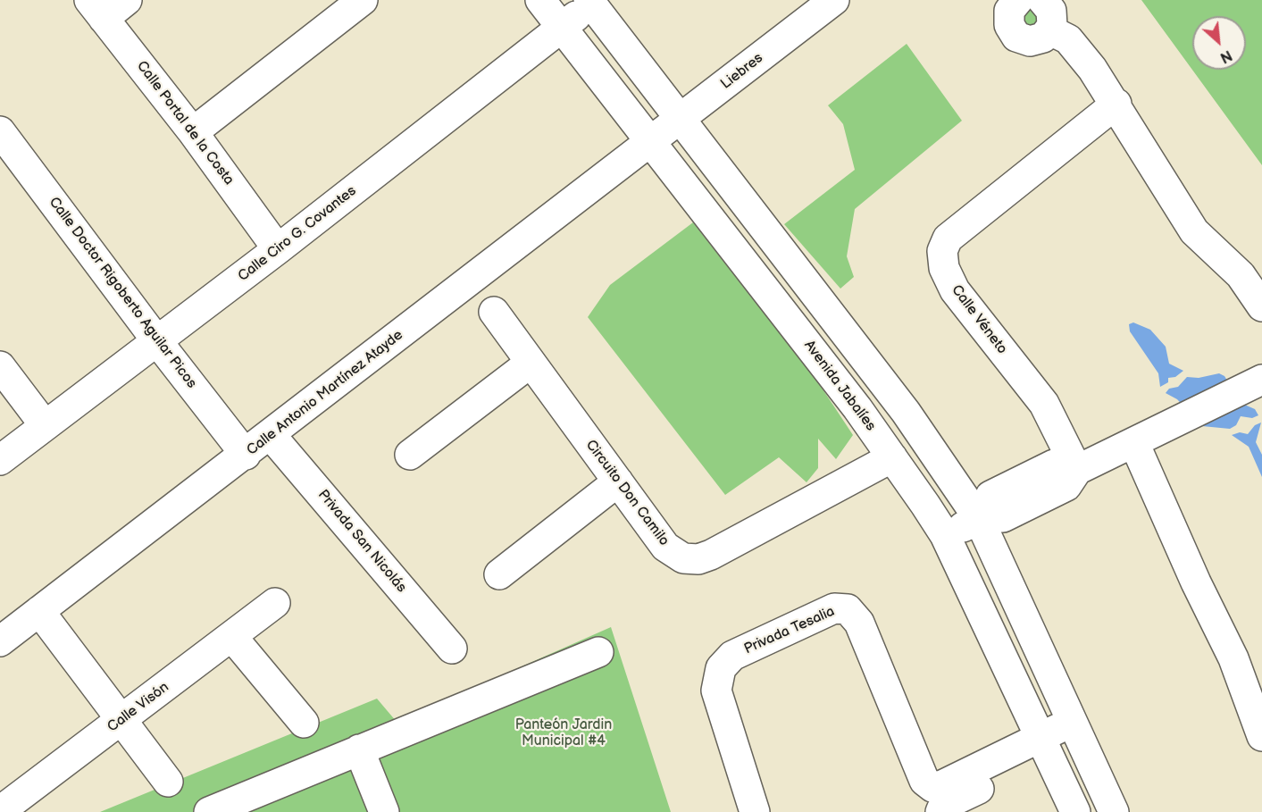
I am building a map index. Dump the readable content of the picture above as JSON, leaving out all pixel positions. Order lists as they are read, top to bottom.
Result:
{
  "streets": {
    "street": [
      "Liebres",
      "Calle Portal de la Costa",
      "Calle Ciro G. Covantes",
      "Calle Doctor Rigoberto Aguilar Picos",
      "Calle Véneto",
      "Avenida Jabalíes",
      "Calle Antonio Martínez Atayde",
      "Circuito Don Camilo",
      "Privada San Nicolás",
      "Privada Tesalia",
      "Calle Visón"
    ]
  },
  "crossings": [
    ["Liebres", "Avenida Jabalíes"],
    ["Liebres", "Calle Antonio Martínez Atayde"],
    ["Calle Portal de la Costa", "Calle Ciro G. Covantes"],
    ["Calle Ciro G. Covantes", "Calle Doctor Rigoberto Aguilar Picos"],
    ["Calle Ciro G. Covantes", "Avenida Jabalíes"],
    ["Calle Doctor Rigoberto Aguilar Picos", "Calle Antonio Martínez Atayde"],
    ["Avenida Jabalíes", "Calle Antonio Martínez Atayde"],
    ["Avenida Jabalíes", "Circuito Don Camilo"],
    ["Calle Antonio Martínez Atayde", "Privada San Nicolás"]
  ],
  "parks": ["Panteón Jardin Municipal #4"],
  "north": "bottom right"
}
